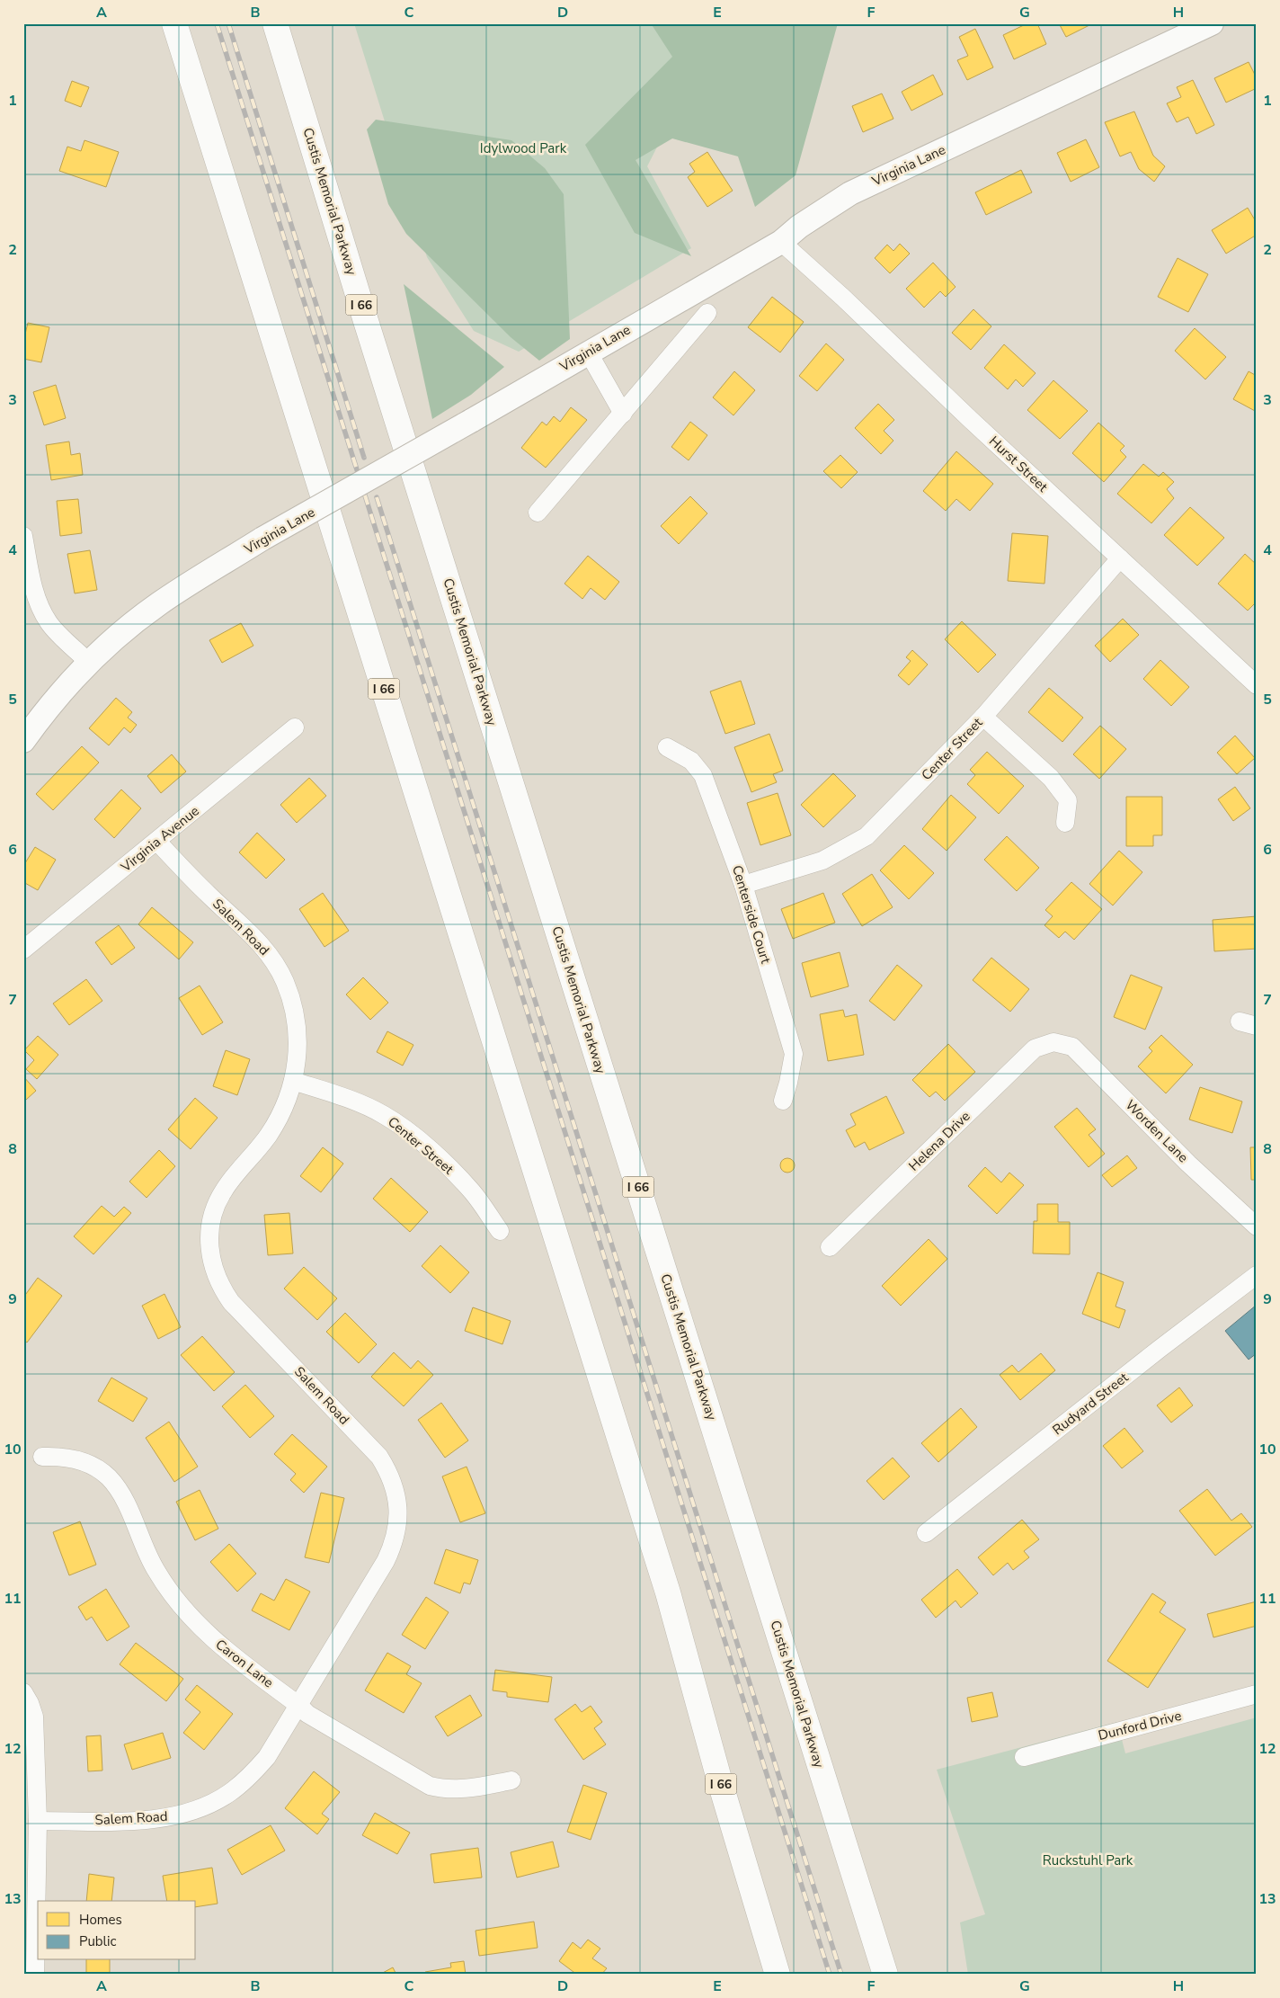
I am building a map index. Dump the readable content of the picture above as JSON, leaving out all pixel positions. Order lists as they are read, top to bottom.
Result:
{
  "streets": {
    "highway": ["Custis Memorial Parkway", "I 66"],
    "street": [
      "Virginia Lane",
      "Hurst Street",
      "Center Street",
      "Virginia Avenue",
      "Centerside Court",
      "Salem Road",
      "Worden Lane",
      "Helena Drive",
      "Rudyard Street",
      "Caron Lane",
      "Dunford Drive"
    ]
  },
  "crossings": [
    ["Virginia Lane", "Hurst Street"],
    ["Hurst Street", "Center Street"],
    ["Center Street", "Centerside Court"],
    ["Center Street", "Salem Road"],
    ["Virginia Avenue", "Salem Road"],
    ["Salem Road", "Caron Lane"],
    ["Worden Lane", "Helena Drive"]
  ],
  "parks": ["Idylwood Park", "Ruckstuhl Park"],
  "legend": ["Homes", "Public"],
  "grid": {
    "columns": [
      "A",
      "B",
      "C",
      "D",
      "E",
      "F",
      "G",
      "H"
    ],
    "rows": [
      "1",
      "2",
      "3",
      "4",
      "5",
      "6",
      "7",
      "8",
      "9",
      "10",
      "11",
      "12",
      "13"
    ]
  }
}
